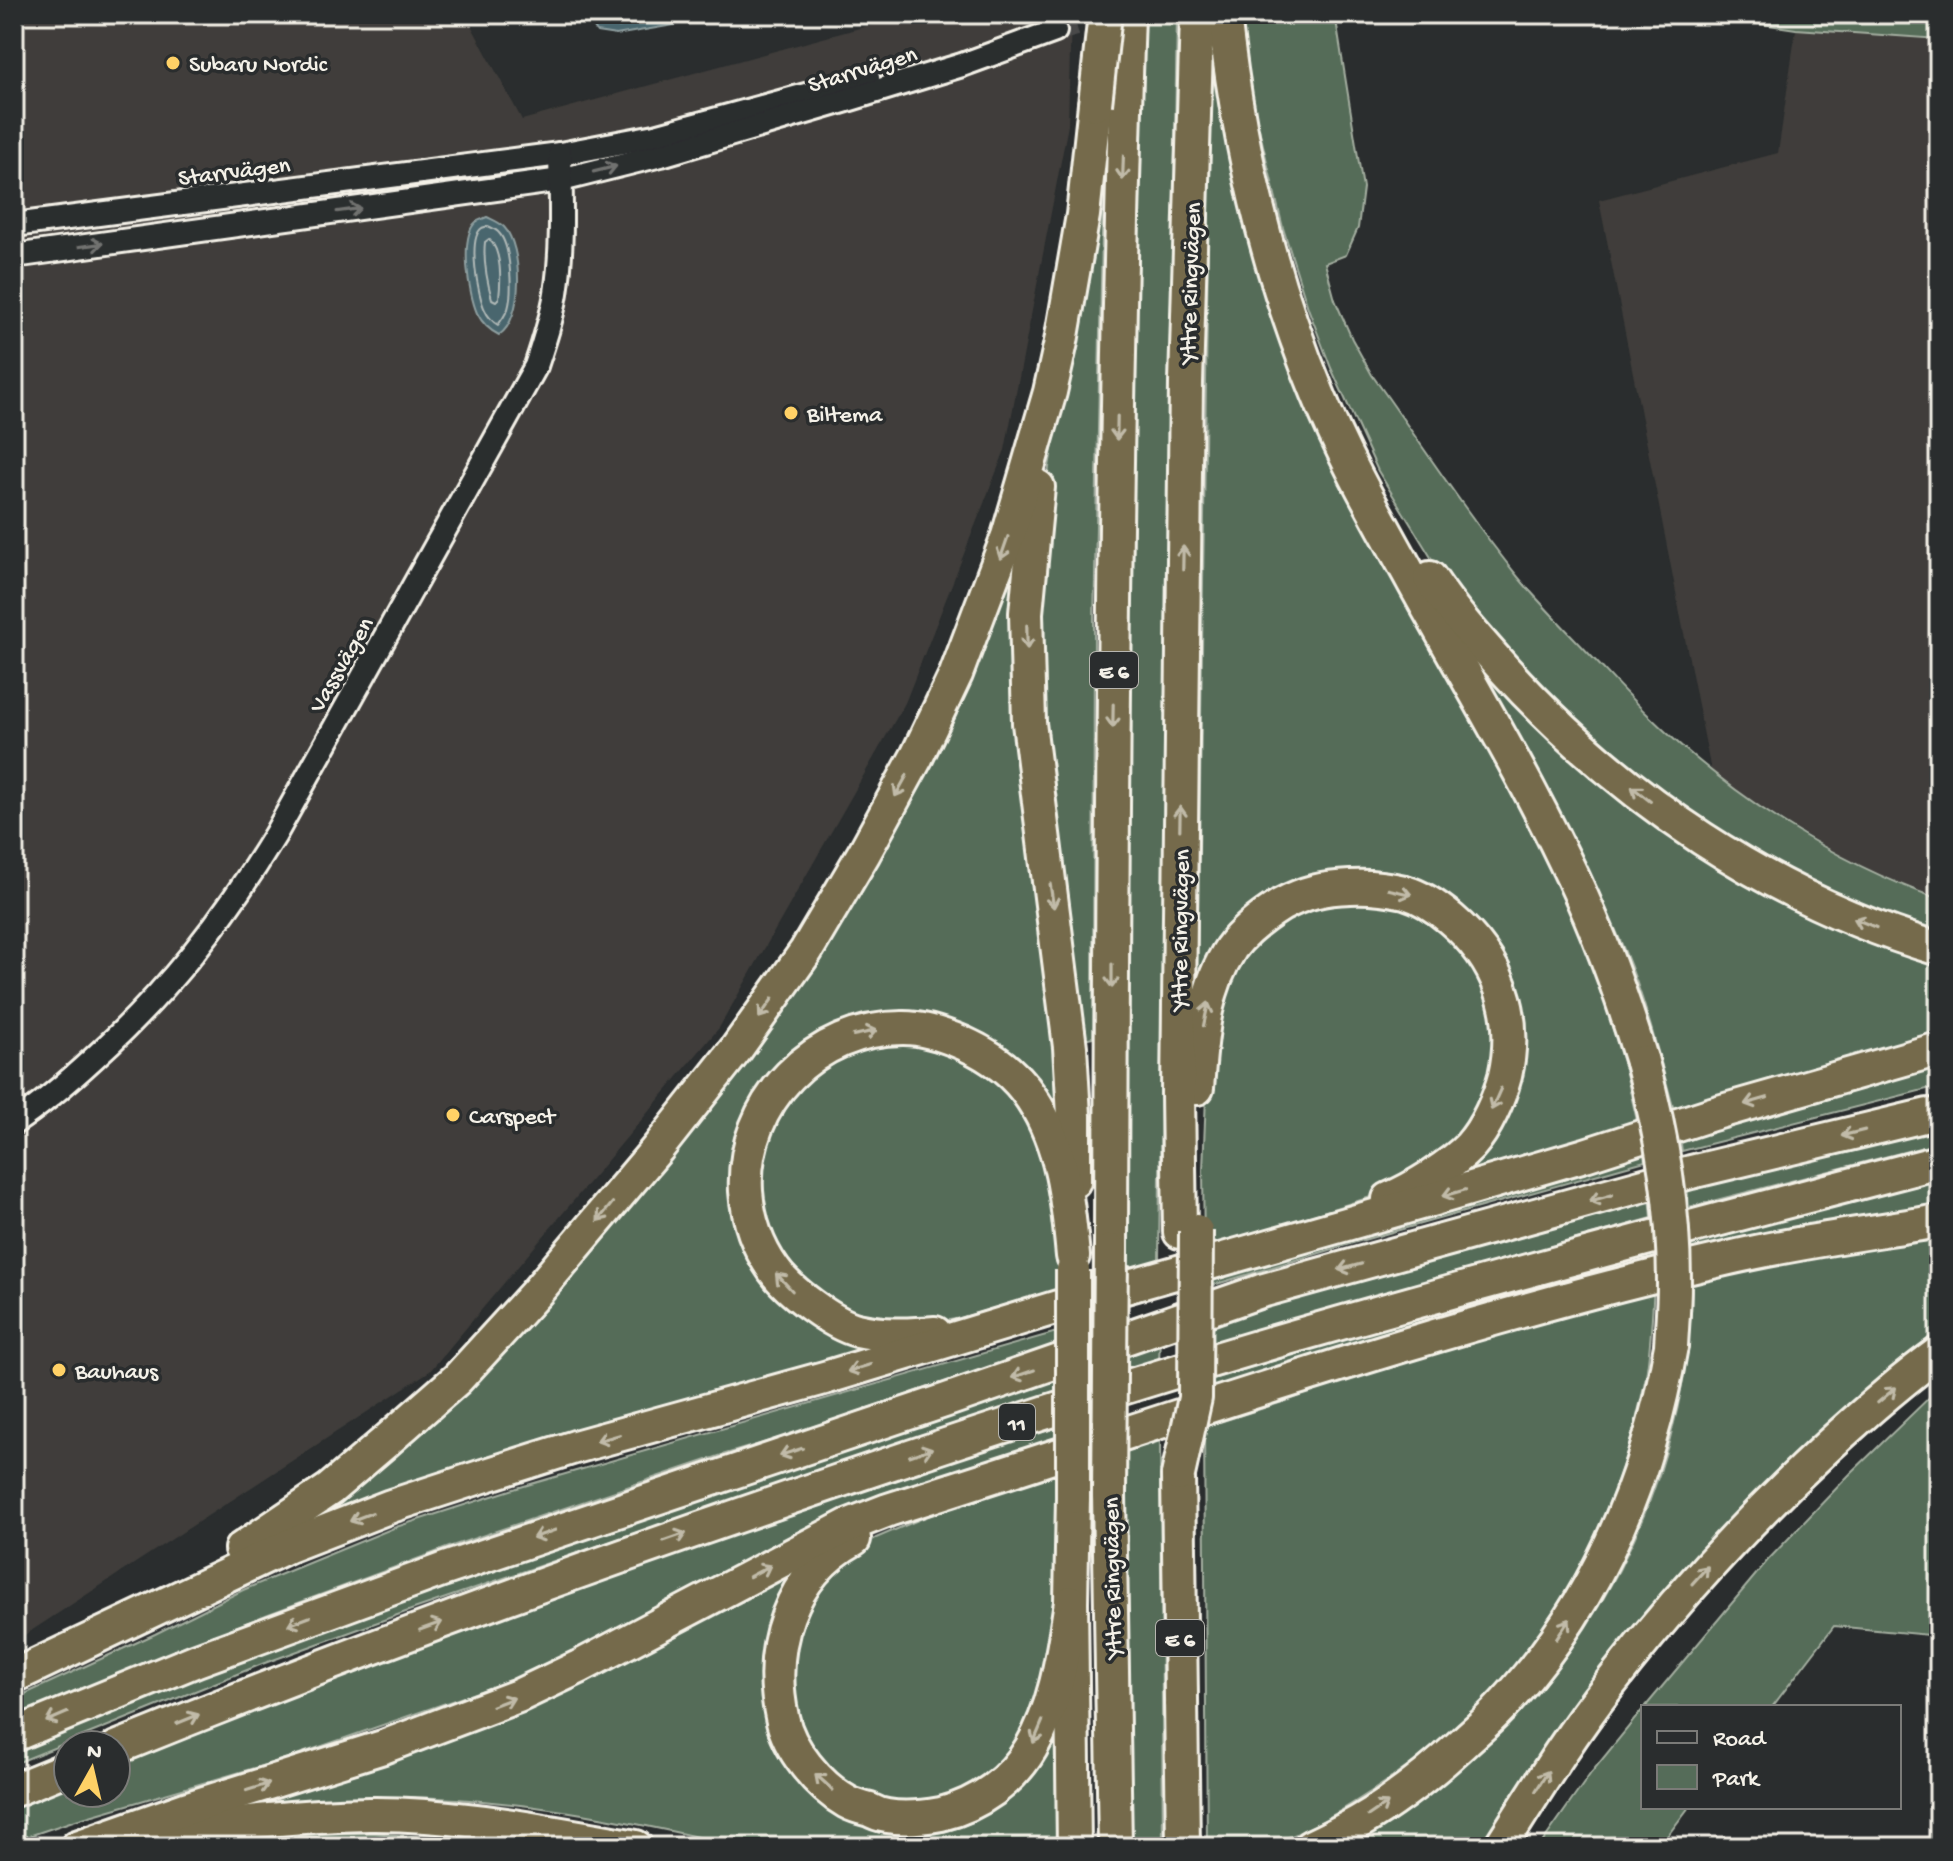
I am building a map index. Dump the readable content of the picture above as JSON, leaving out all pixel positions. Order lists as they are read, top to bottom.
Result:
{
  "streets": {
    "highway": ["Yttre Ringvägen", "E 6", "11"],
    "street": ["Starrvägen", "Vassvägen"]
  },
  "crossings": [
    ["Starrvägen", "Vassvägen"]
  ],
  "places": [
    "Subaru Nordic",
    "Biltema",
    "Carspect",
    "Bauhaus"
  ],
  "legend": ["Road", "Park"],
  "north": "top"
}
